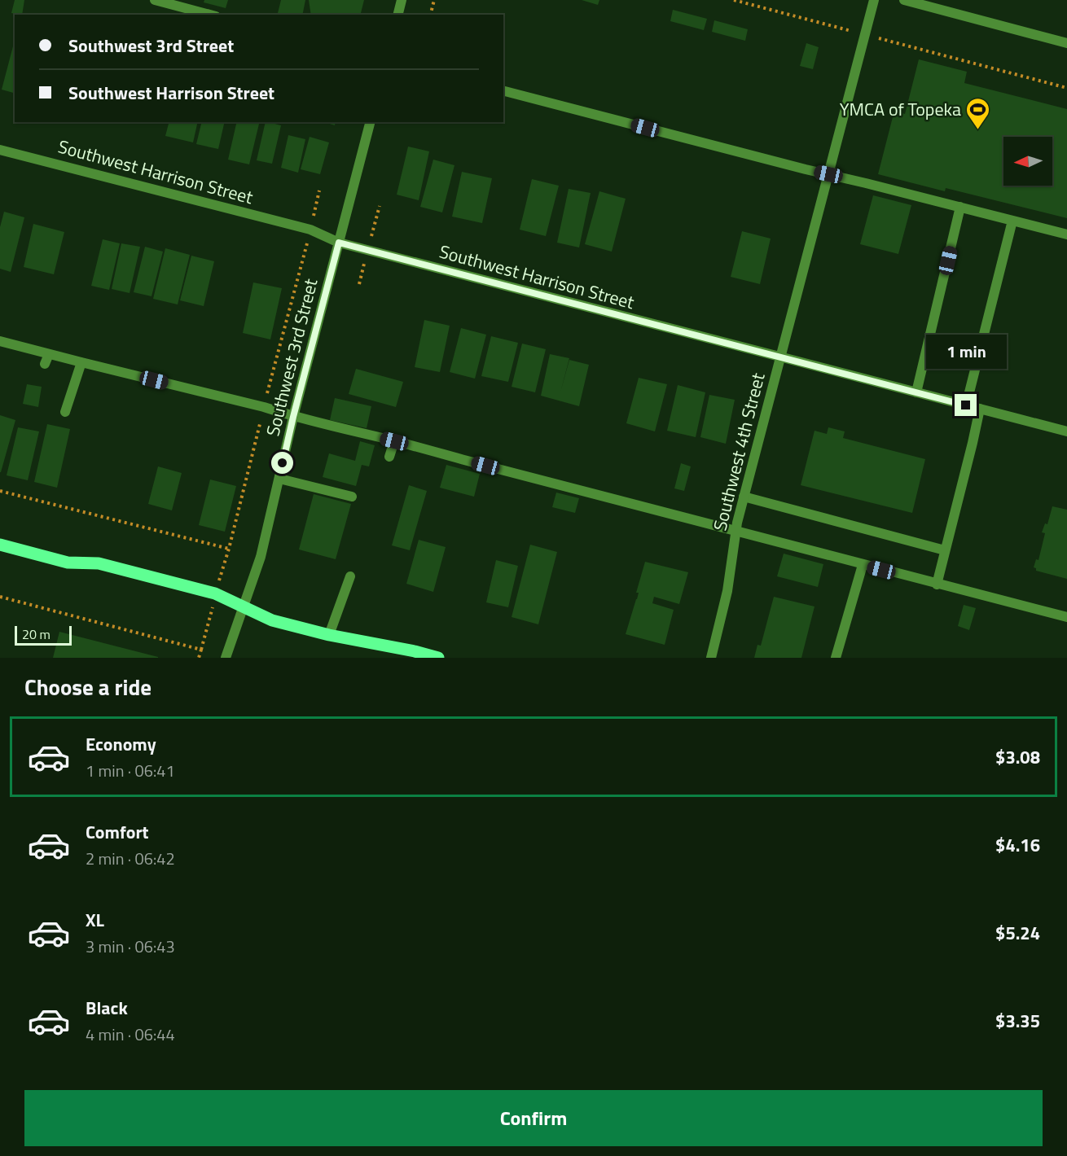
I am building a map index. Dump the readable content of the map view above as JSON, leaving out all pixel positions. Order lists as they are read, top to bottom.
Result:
{
  "streets": {
    "street": ["Southwest Harrison Street", "Southwest 3rd Street", "Southwest 4th Street"]
  },
  "crossings": [
    ["Southwest Harrison Street", "Southwest 3rd Street"],
    ["Southwest Harrison Street", "Southwest 4th Street"]
  ],
  "places": {
    "sports": ["YMCA of Topeka"]
  },
  "scale_bar": "20 m",
  "north": "left",
  "page": {
    "banner": ["Southwest 3rd Street", "Southwest Harrison Street"],
    "bubble": "1 min",
    "scale": "20 m",
    "heading": "Choose a ride",
    "list": [
      {
        "name": "Economy",
        "note": "1 min · 06:41",
        "value": "$3.08"
      },
      {
        "name": "Comfort",
        "note": "2 min · 06:42",
        "value": "$4.16"
      },
      {
        "name": "XL",
        "note": "3 min · 06:43",
        "value": "$5.24"
      },
      {
        "name": "Black",
        "note": "4 min · 06:44",
        "value": "$3.35"
      }
    ],
    "buttons": "Confirm"
  }
}
